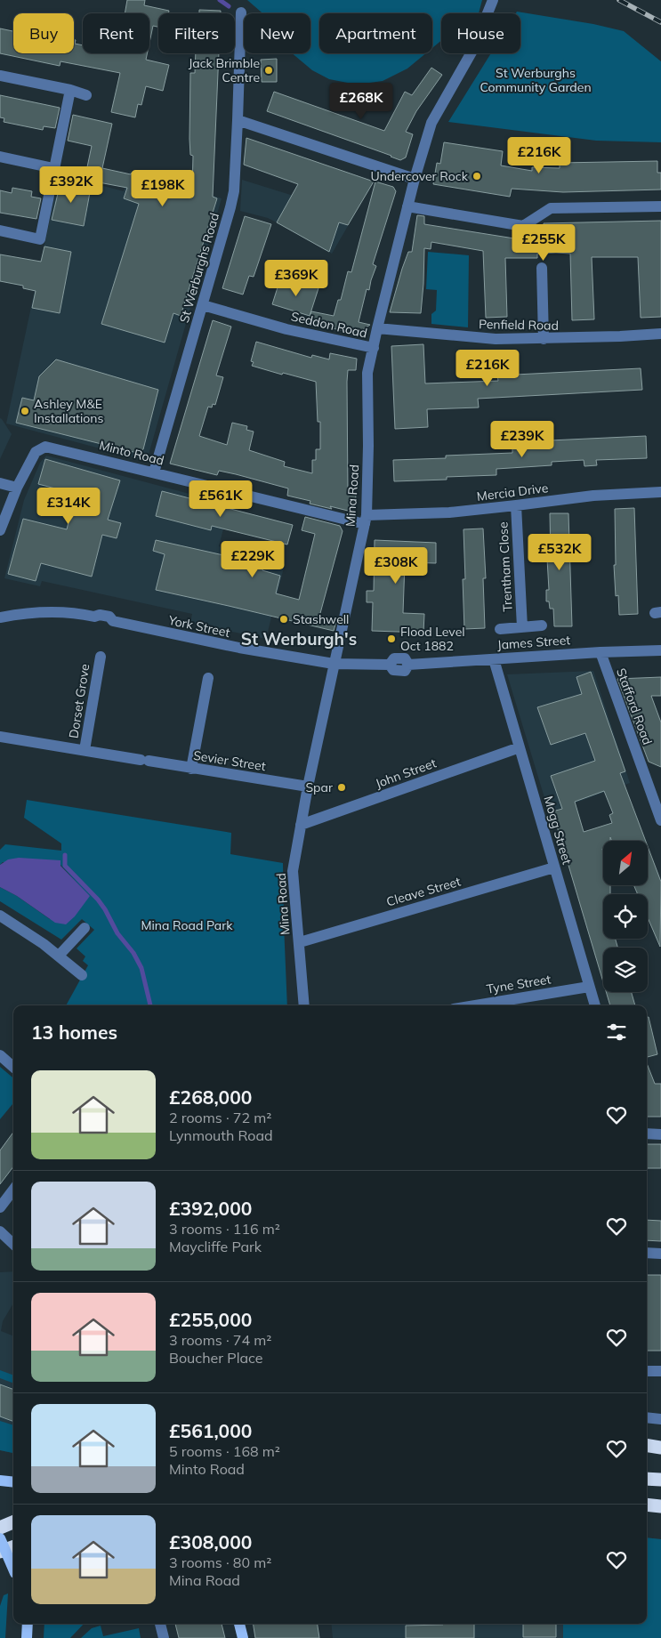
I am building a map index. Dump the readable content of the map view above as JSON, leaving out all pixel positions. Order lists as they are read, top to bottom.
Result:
{
  "streets": {
    "street": [
      "St Werburghs Road",
      "Seddon Road",
      "Penfield Road",
      "Minto Road",
      "Mercia Drive",
      "Mina Road",
      "Trentham Close",
      "York Street",
      "James Street",
      "Dorset Grove",
      "Stafford Road",
      "Sevier Street",
      "John Street",
      "Mogg Street",
      "Cleave Street",
      "Tyne Street"
    ]
  },
  "crossings": [
    ["St Werburghs Road", "Seddon Road"],
    ["St Werburghs Road", "Minto Road"],
    ["Seddon Road", "Mina Road"],
    ["Penfield Road", "Mina Road"],
    ["Minto Road", "Mercia Drive"],
    ["Minto Road", "Mina Road"],
    ["Mercia Drive", "Mina Road"],
    ["Mercia Drive", "Trentham Close"],
    ["Mina Road", "York Street"],
    ["Mina Road", "James Street"],
    ["Mina Road", "Sevier Street"],
    ["Mina Road", "John Street"],
    ["Mina Road", "Cleave Street"],
    ["York Street", "James Street"],
    ["James Street", "Stafford Road"],
    ["James Street", "Mogg Street"],
    ["Dorset Grove", "Sevier Street"],
    ["John Street", "Mogg Street"],
    ["Mogg Street", "Cleave Street"],
    ["Mogg Street", "Tyne Street"]
  ],
  "districts": ["St Werburgh's"],
  "parks": ["St Werburghs Community Garden", "Mina Road Park"],
  "places": [
    "Jack Brimble Centre",
    "Undercover Rock",
    "Ashley M&E Installations",
    "Stashwell",
    "Flood Level Oct 1882",
    "Spar"
  ],
  "north": "top right",
  "page": {
    "chip": [
      "Buy",
      "Rent",
      "Filters",
      "New",
      "Apartment",
      "House"
    ],
    "price": [
      "£268K",
      "£216K",
      "£392K",
      "£198K",
      "£255K",
      "£369K",
      "£216K",
      "£239K",
      "£561K",
      "£314K",
      "£532K",
      "£229K",
      "£308K"
    ],
    "heading": "13 homes",
    "list": [
      {
        "name": "£268,000",
        "note": "2 rooms · 72 m² · Lynmouth Road"
      },
      {
        "name": "£392,000",
        "note": "3 rooms · 116 m² · Maycliffe Park"
      },
      {
        "name": "£255,000",
        "note": "3 rooms · 74 m² · Boucher Place"
      },
      {
        "name": "£561,000",
        "note": "5 rooms · 168 m² · Minto Road"
      },
      {
        "name": "£308,000",
        "note": "3 rooms · 80 m² · Mina Road"
      }
    ]
  }
}
